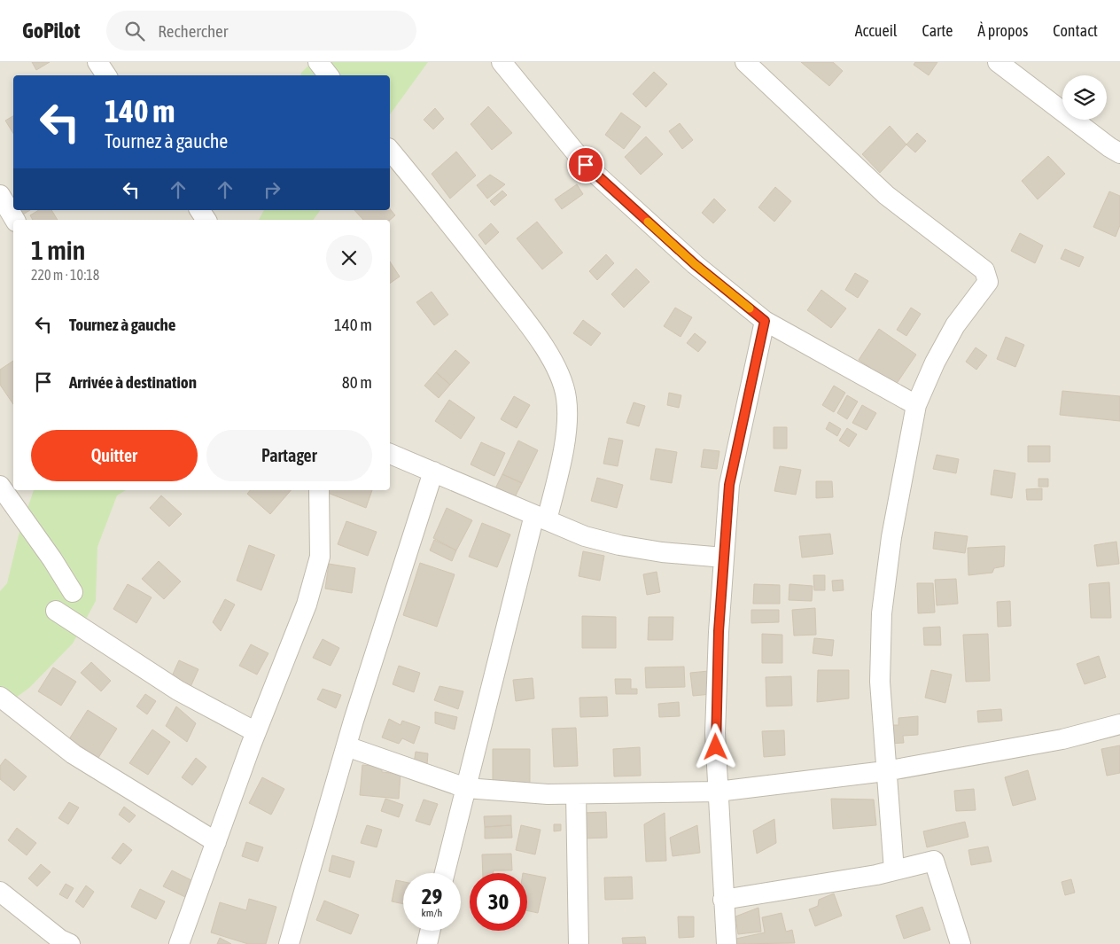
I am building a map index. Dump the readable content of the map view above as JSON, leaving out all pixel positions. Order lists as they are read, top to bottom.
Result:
{
  "page": {
    "header": "GoPilot",
    "search": "Rechercher",
    "nav": [
      "Accueil",
      "Carte",
      "À propos",
      "Contact"
    ],
    "turn": ["140 m", "Tournez à gauche"],
    "heading": ["1 min", "220 m · 10:18"],
    "list": [
      {
        "name": "Tournez à gauche",
        "value": "140 m"
      },
      {
        "name": "Arrivée à destination",
        "value": "80 m"
      }
    ],
    "buttons": ["Quitter", "Partager"],
    "speed": "29 km/h",
    "limit": "30"
  }
}
